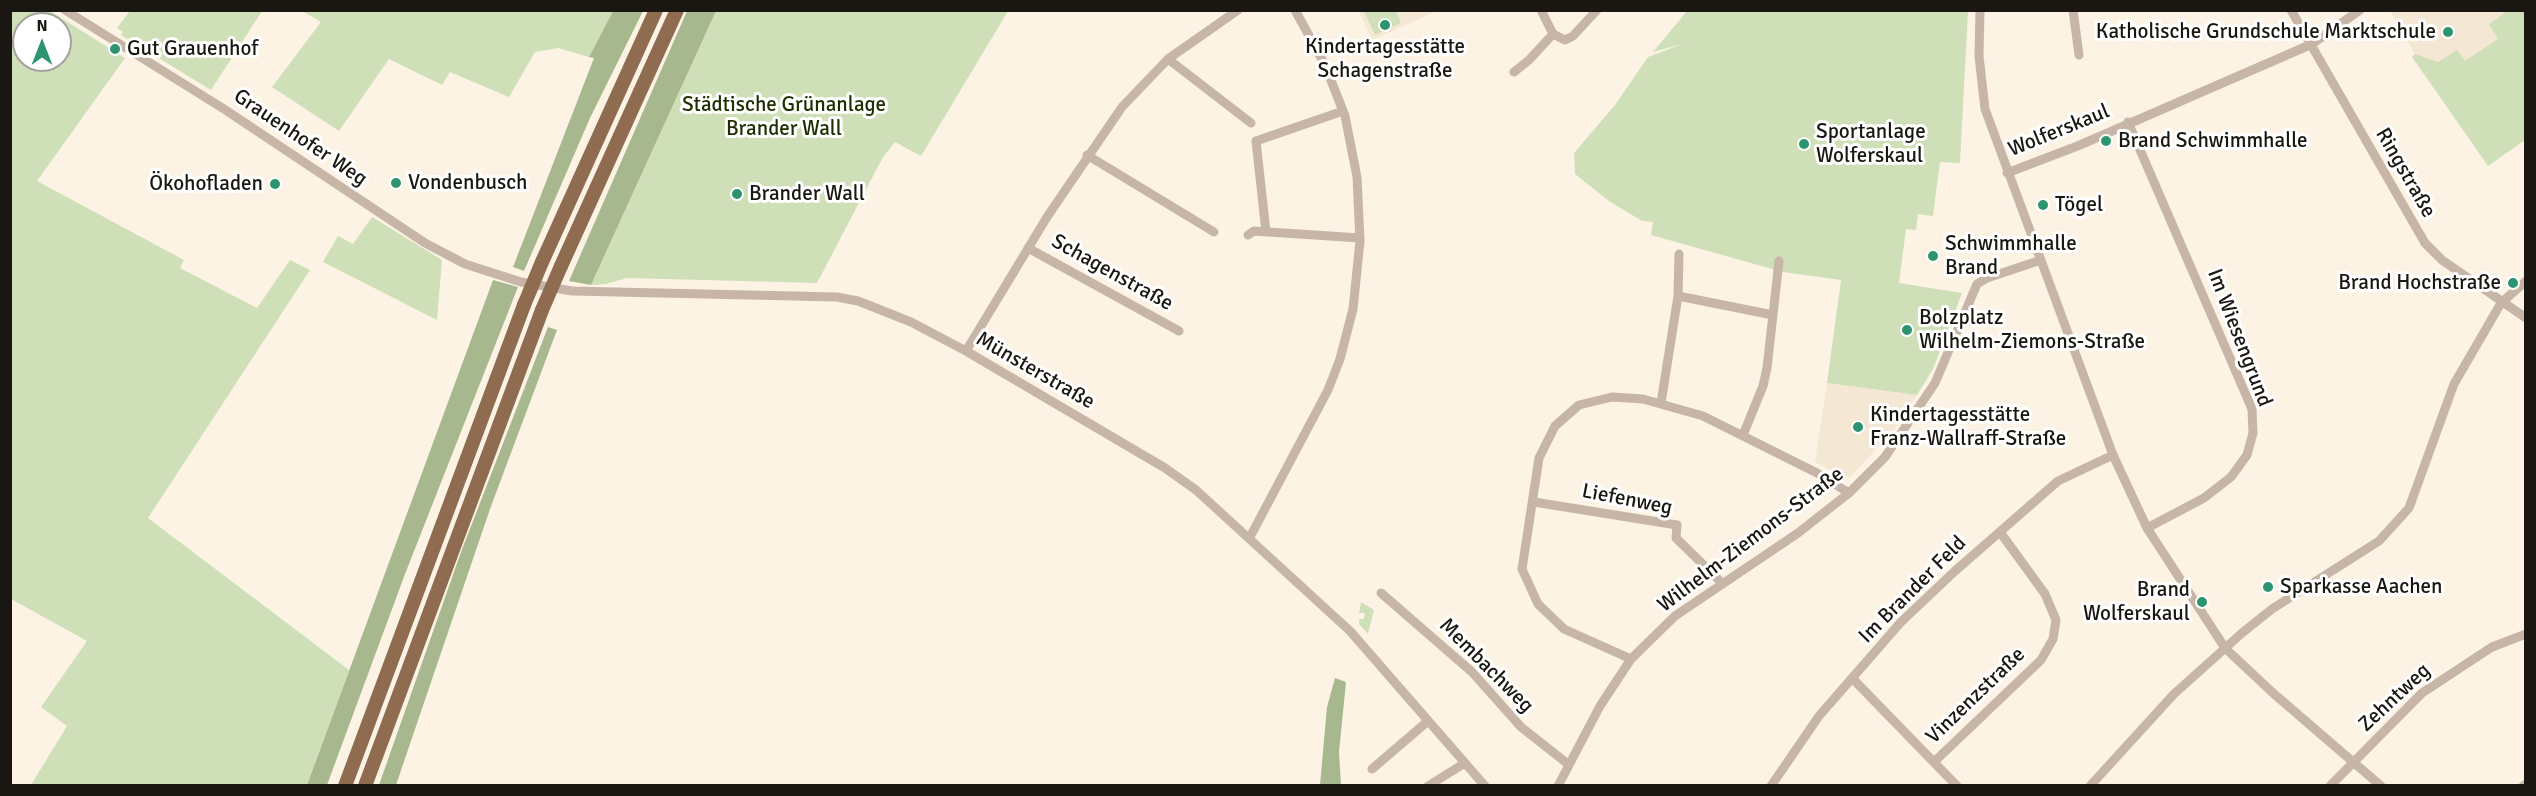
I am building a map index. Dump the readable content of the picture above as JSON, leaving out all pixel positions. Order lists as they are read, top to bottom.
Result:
{
  "streets": {
    "street": [
      "Wolferskaul",
      "Grauenhofer Weg",
      "Ringstraße",
      "Schagenstraße",
      "Im Wiesengrund",
      "Münsterstraße",
      "Liefenweg",
      "Wilhelm-Ziemons-Straße",
      "Im Brander Feld",
      "Membachweg",
      "Vinzenzstraße",
      "Zehntweg"
    ]
  },
  "crossings": [
    ["Wolferskaul", "Ringstraße"],
    ["Wolferskaul", "Im Wiesengrund"],
    ["Wolferskaul", "Wilhelm-Ziemons-Straße"],
    ["Wolferskaul", "Im Brander Feld"],
    ["Wolferskaul", "Zehntweg"],
    ["Grauenhofer Weg", "Münsterstraße"],
    ["Schagenstraße", "Münsterstraße"],
    ["Liefenweg", "Wilhelm-Ziemons-Straße"],
    ["Wilhelm-Ziemons-Straße", "Membachweg"],
    ["Im Brander Feld", "Vinzenzstraße"]
  ],
  "parks": ["Städtische Grünanlage Brander Wall"],
  "places": [
    "Kindertagesstätte Schagenstraße",
    "Katholische Grundschule Marktschule",
    "Gut Grauenhof",
    "Brand Schwimmhalle",
    "Sportanlage Wolferskaul",
    "Vondenbusch",
    "Ökohofladen",
    "Brander Wall",
    "Tögel",
    "Schwimmhalle Brand",
    "Brand Hochstraße",
    "Bolzplatz Wilhelm-Ziemons-Straße",
    "Kindertagesstätte Franz-Wallraff-Straße",
    "Sparkasse Aachen",
    "Brand Wolferskaul"
  ],
  "north": "top"
}
